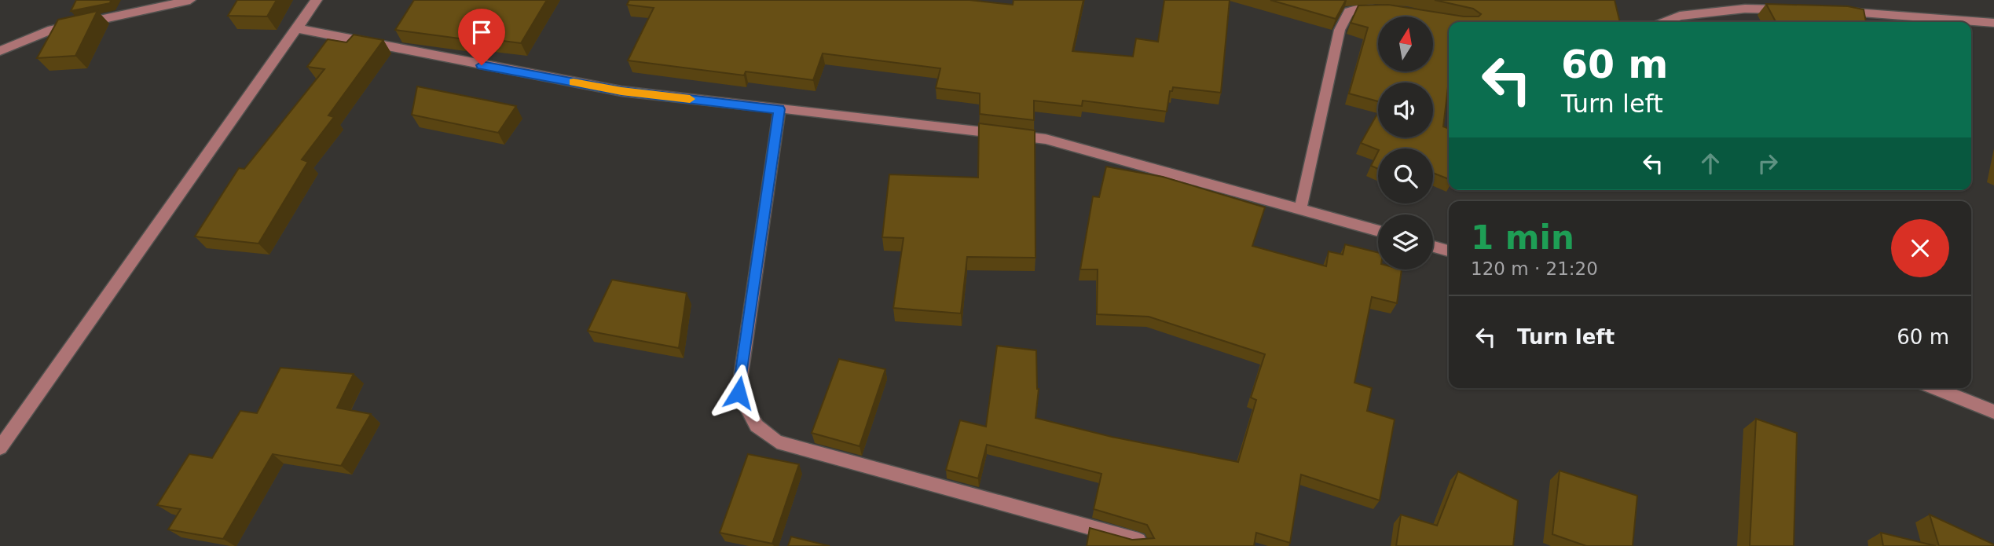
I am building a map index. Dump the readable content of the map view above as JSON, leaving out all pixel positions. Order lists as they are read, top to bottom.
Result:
{
  "north": "top",
  "page": {
    "turn": ["60 m", "Turn left"],
    "heading": ["1 min", "120 m · 21:20"],
    "list": [
      {
        "name": "Turn left",
        "value": "60 m"
      }
    ]
  }
}
